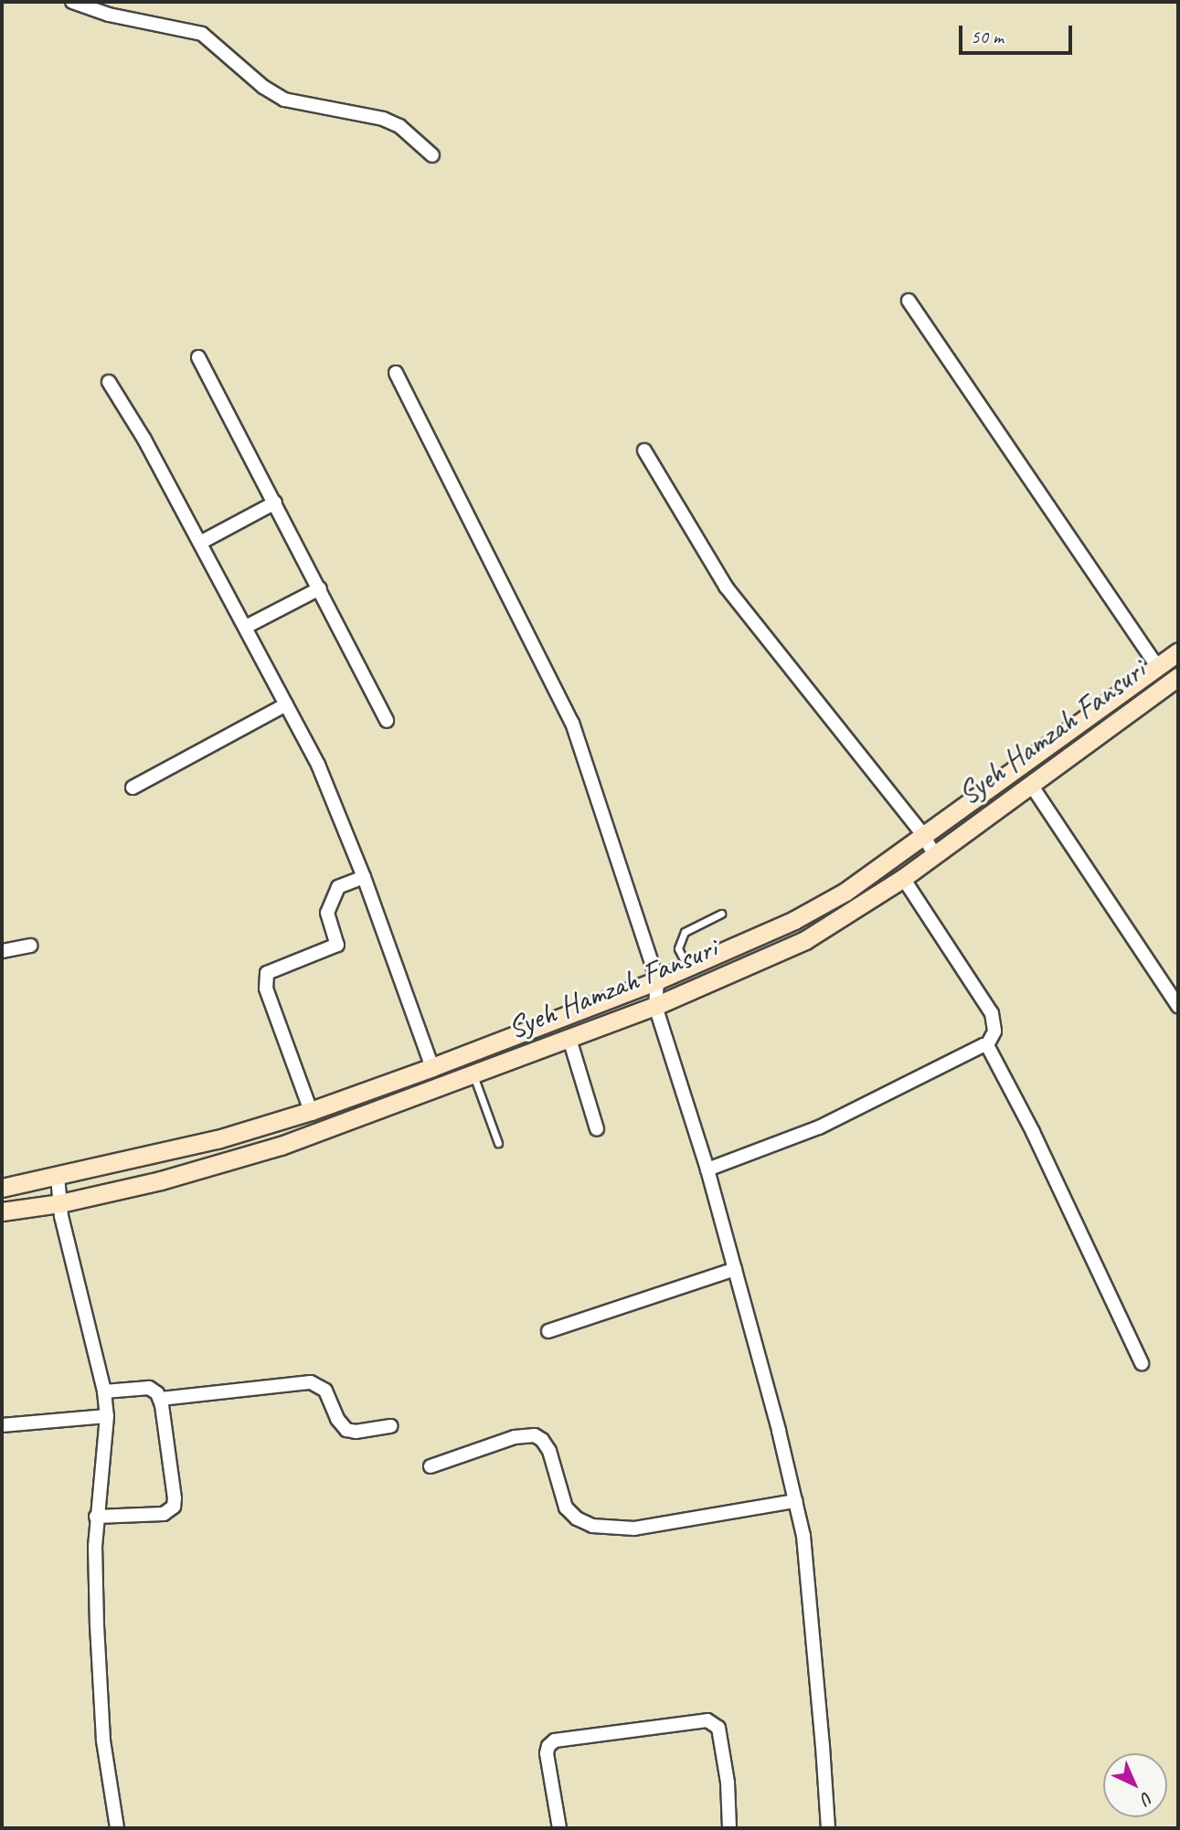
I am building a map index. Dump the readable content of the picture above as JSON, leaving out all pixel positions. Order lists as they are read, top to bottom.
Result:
{
  "streets": {
    "main road": ["Syeh Hamzah Fansuri"]
  },
  "scale_bar": "50 m",
  "north": "bottom right"
}
